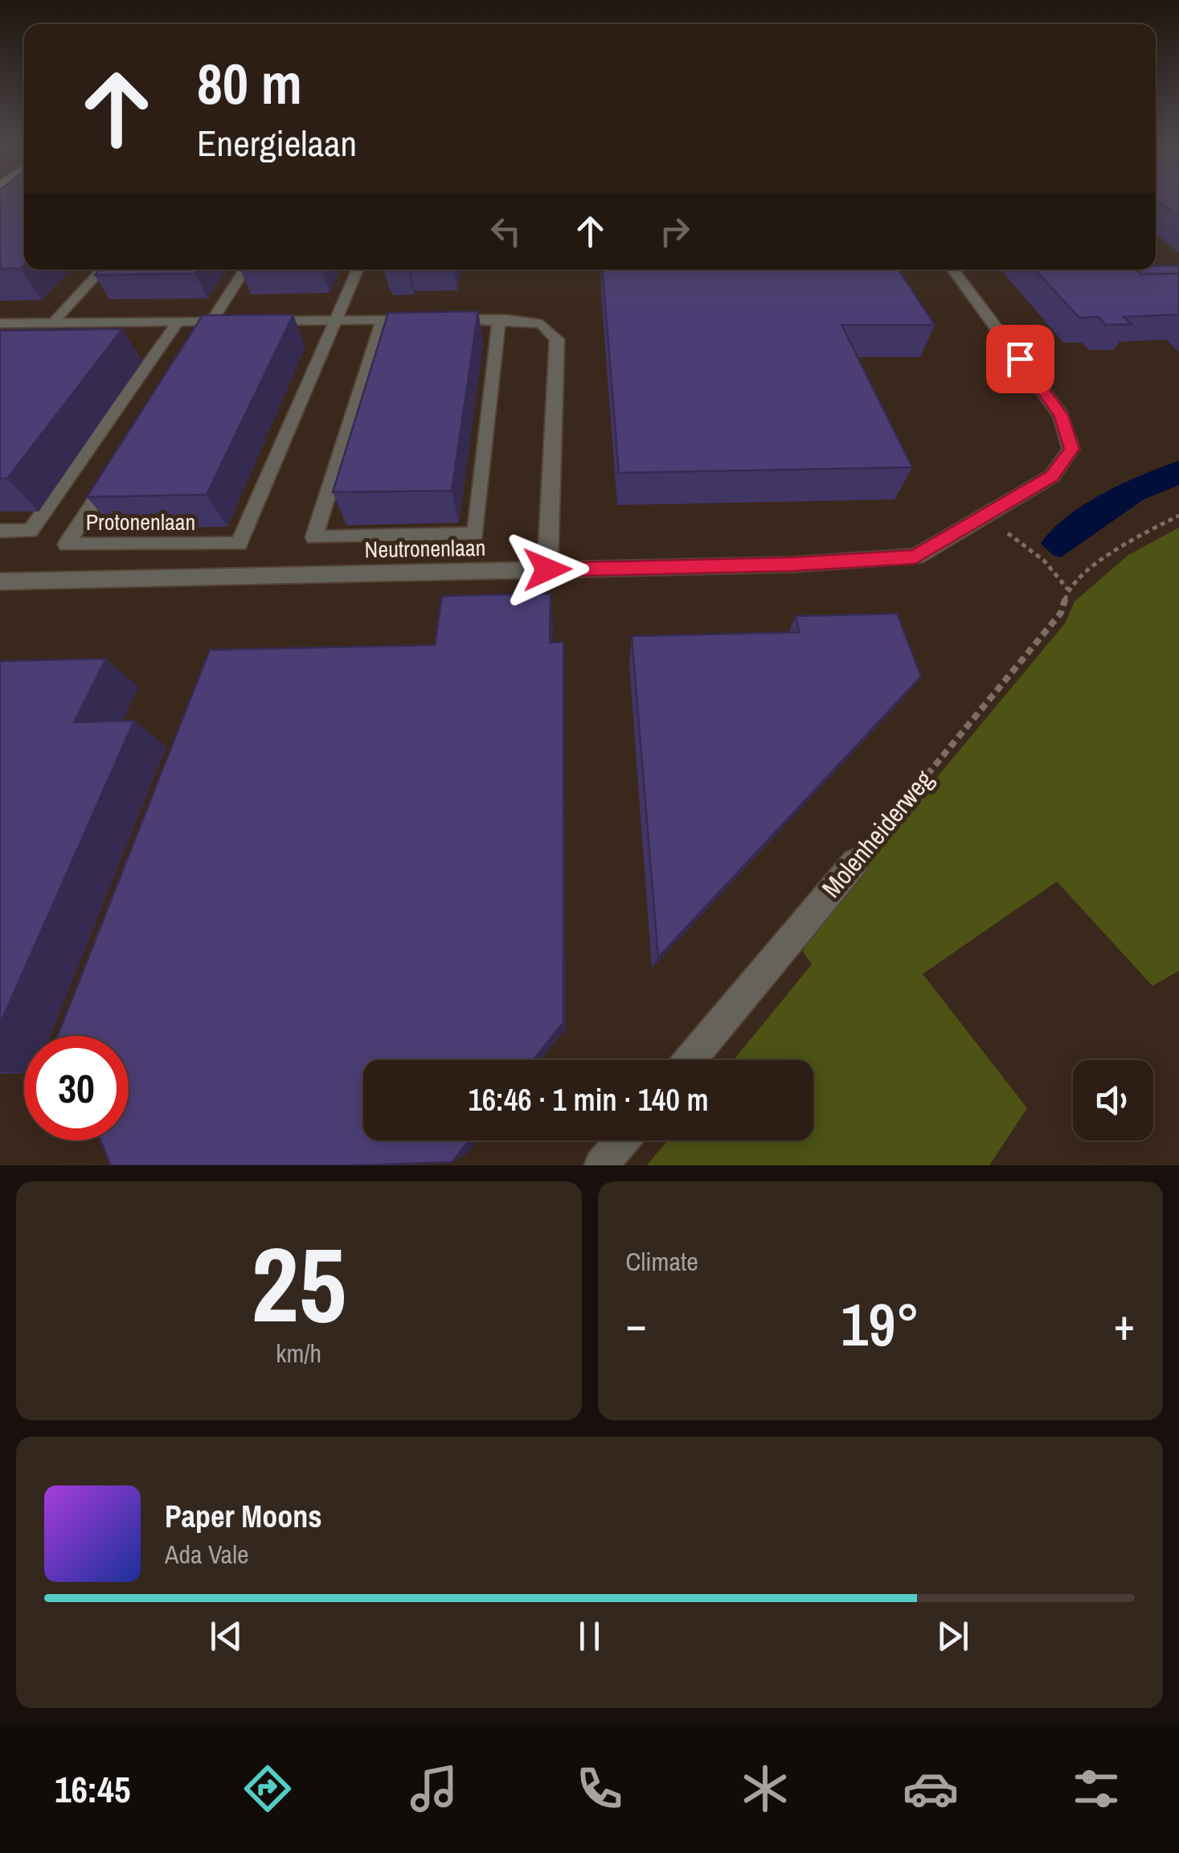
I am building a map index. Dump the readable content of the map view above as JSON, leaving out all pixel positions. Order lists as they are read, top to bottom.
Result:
{
  "streets": {
    "street": ["Neutronenlaan", "Molenheiderweg"],
    "lane": ["Protonenlaan"]
  },
  "page": {
    "turn": ["80 m", "Energielaan"],
    "limit": "30",
    "trip": "16:46 · 1 min · 140 m",
    "tile": [
      ["25", "km/h"],
      "Climate"
    ],
    "heat": ["−", "19°", "+"],
    "song": ["Paper Moons", "Ada Vale"],
    "tabs": "16:45"
  }
}
